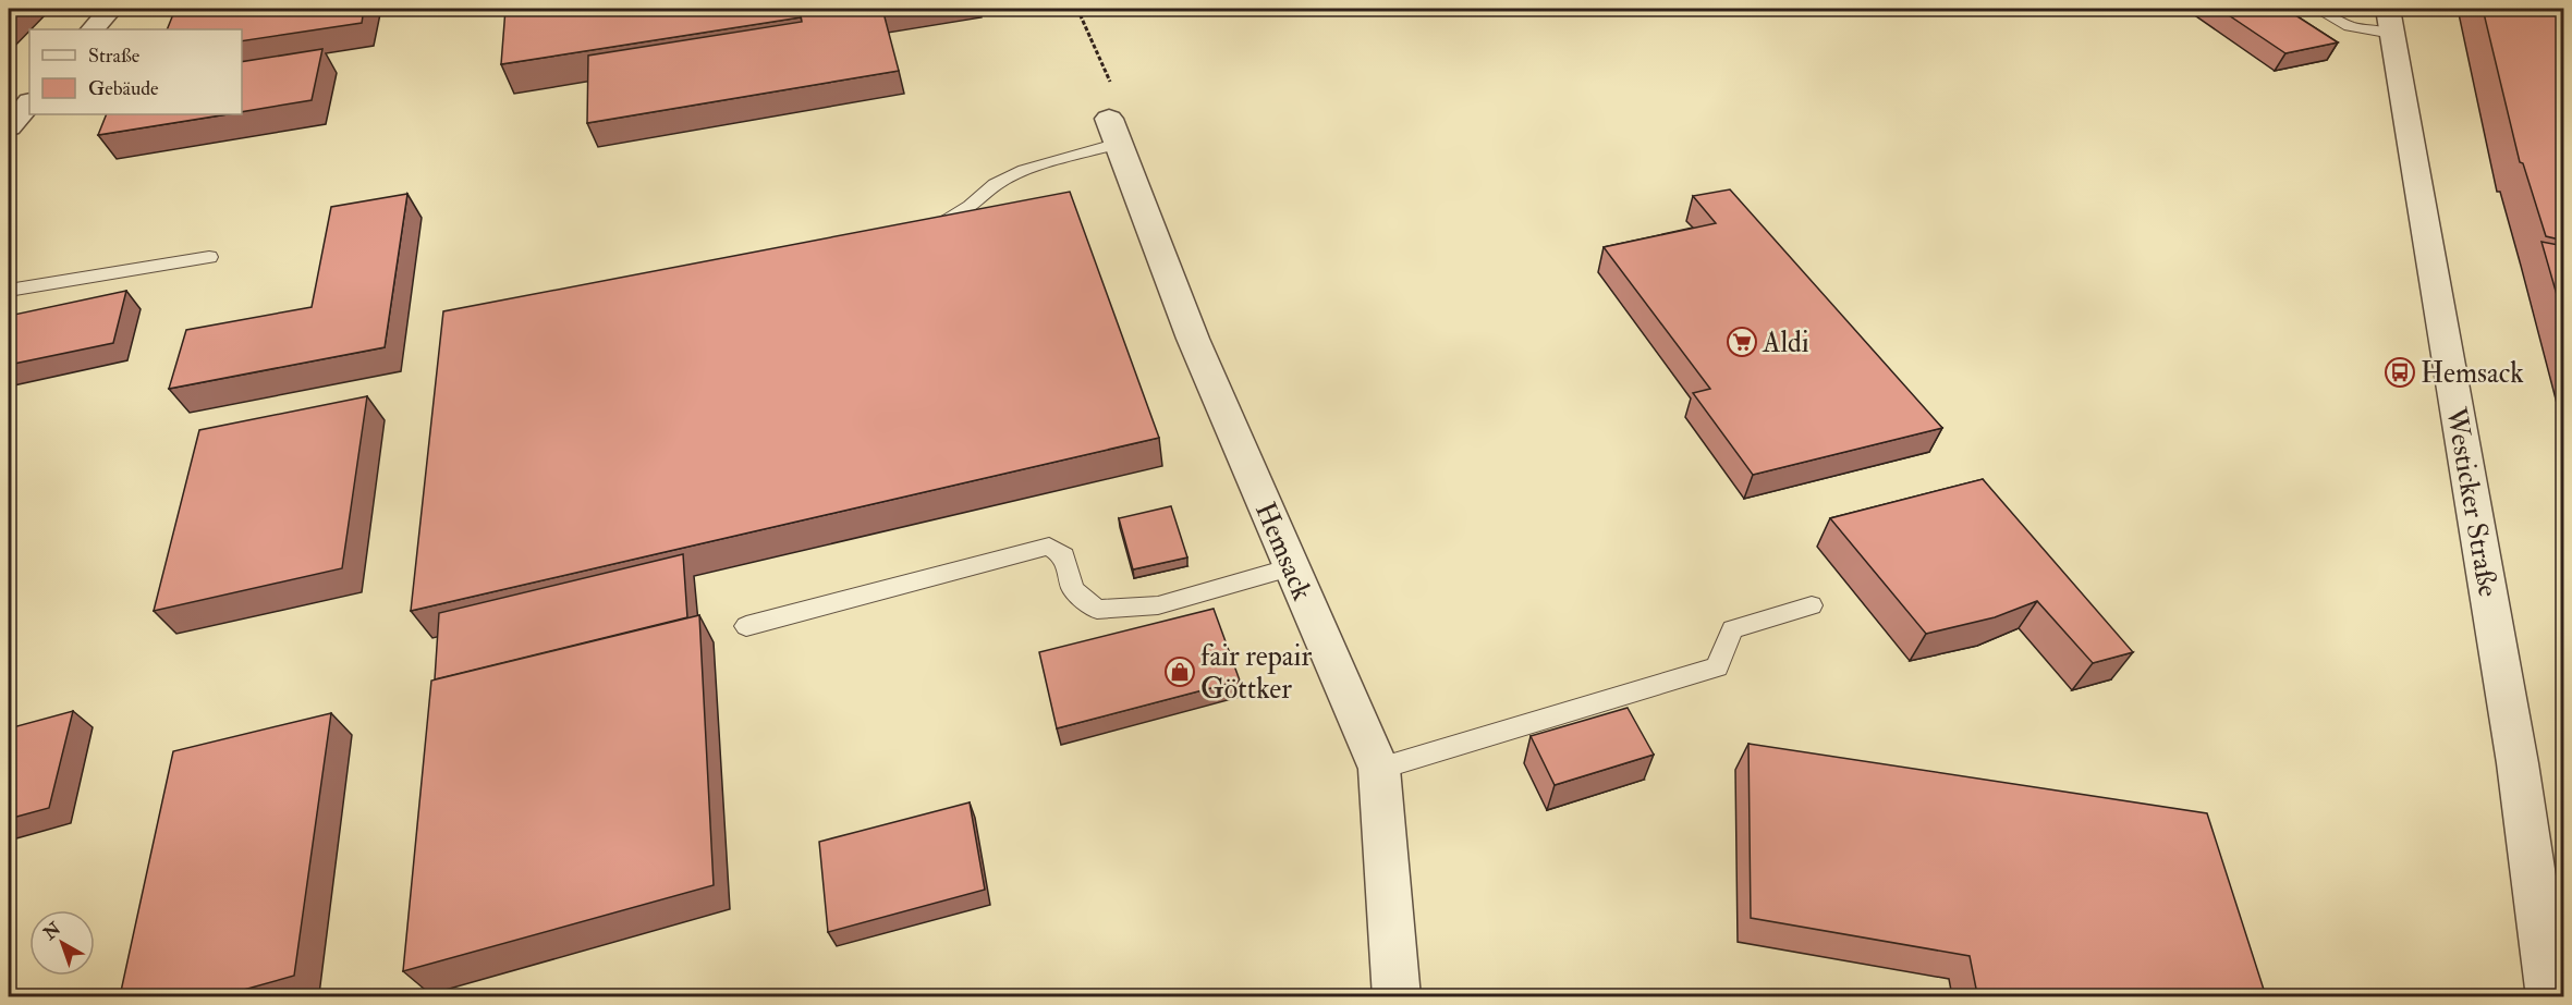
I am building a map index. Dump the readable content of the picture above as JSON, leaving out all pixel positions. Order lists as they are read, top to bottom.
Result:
{
  "streets": {
    "street": ["Westicker Straße", "Hemsack"]
  },
  "places": {
    "supermarket": ["Aldi"],
    "bus stop": ["Hemsack"],
    "shop": ["fair repair Göttker"]
  },
  "legend": ["Straße", "Gebäude"],
  "north": "top left"
}
